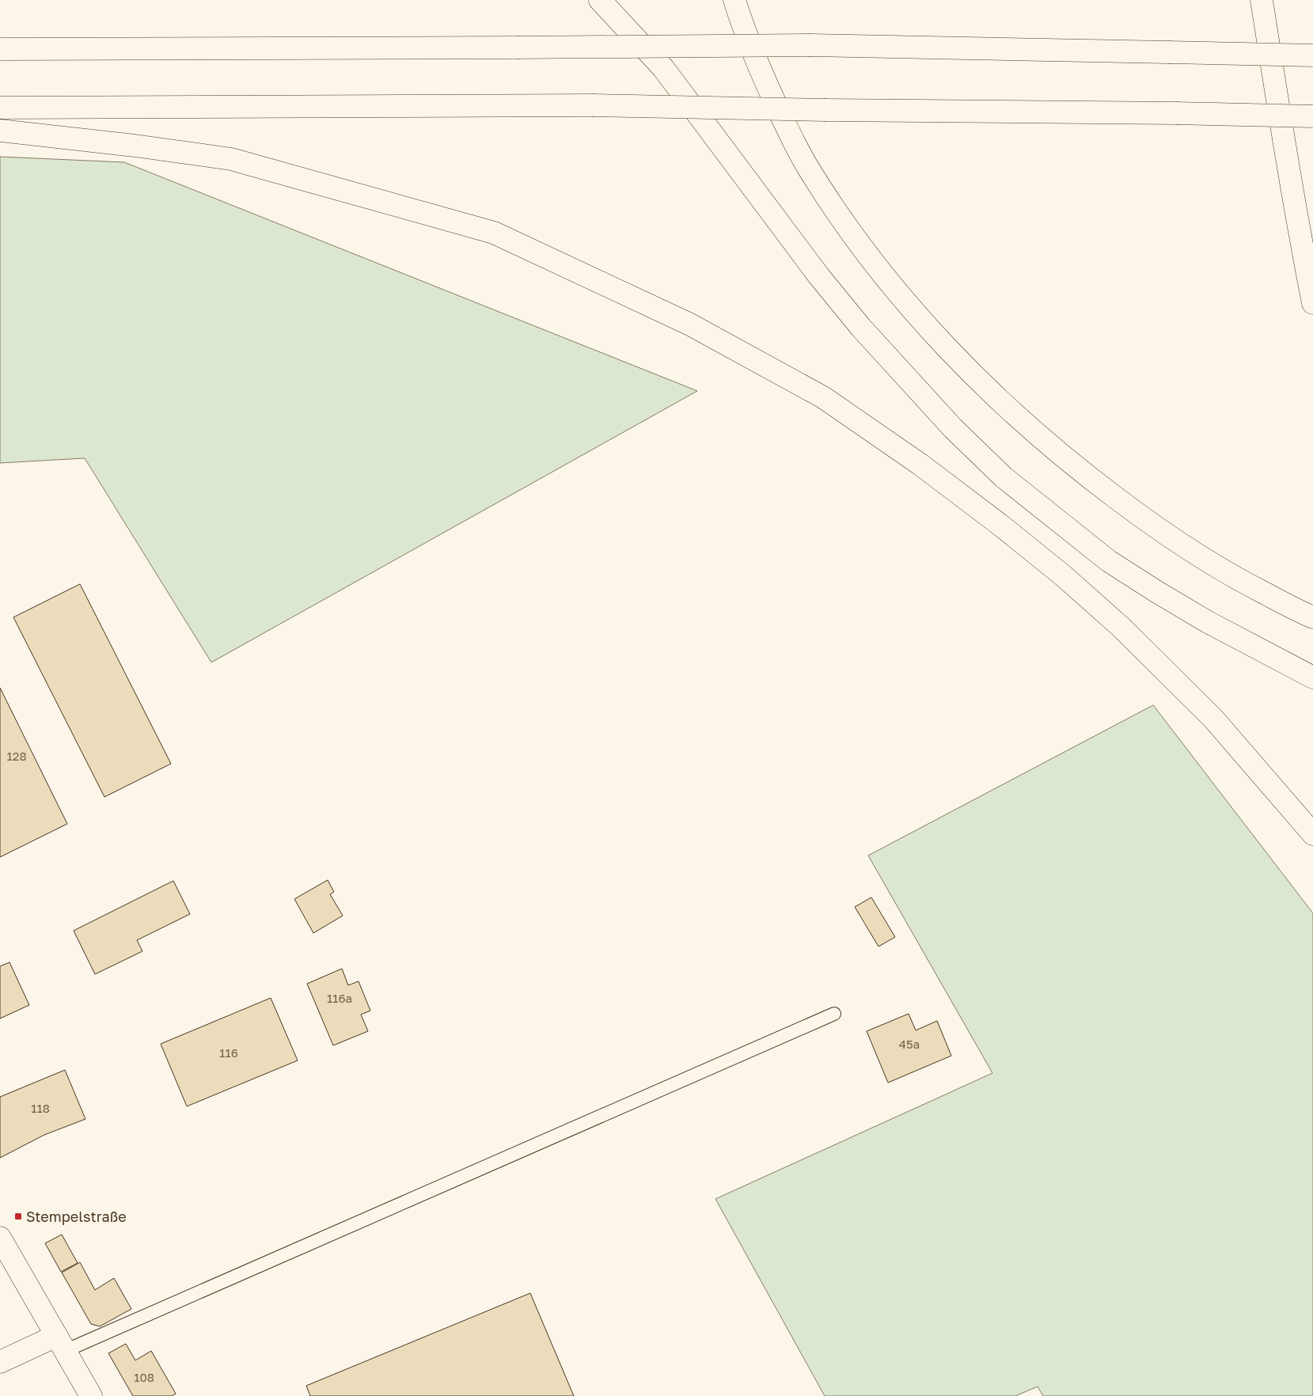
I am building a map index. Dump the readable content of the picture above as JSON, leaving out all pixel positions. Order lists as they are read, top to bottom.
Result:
{
  "places": {
    "transit": ["Stempelstraße"]
  },
  "house_numbers": [
    "128",
    "116a",
    "45a",
    "116",
    "118",
    "108"
  ]
}
